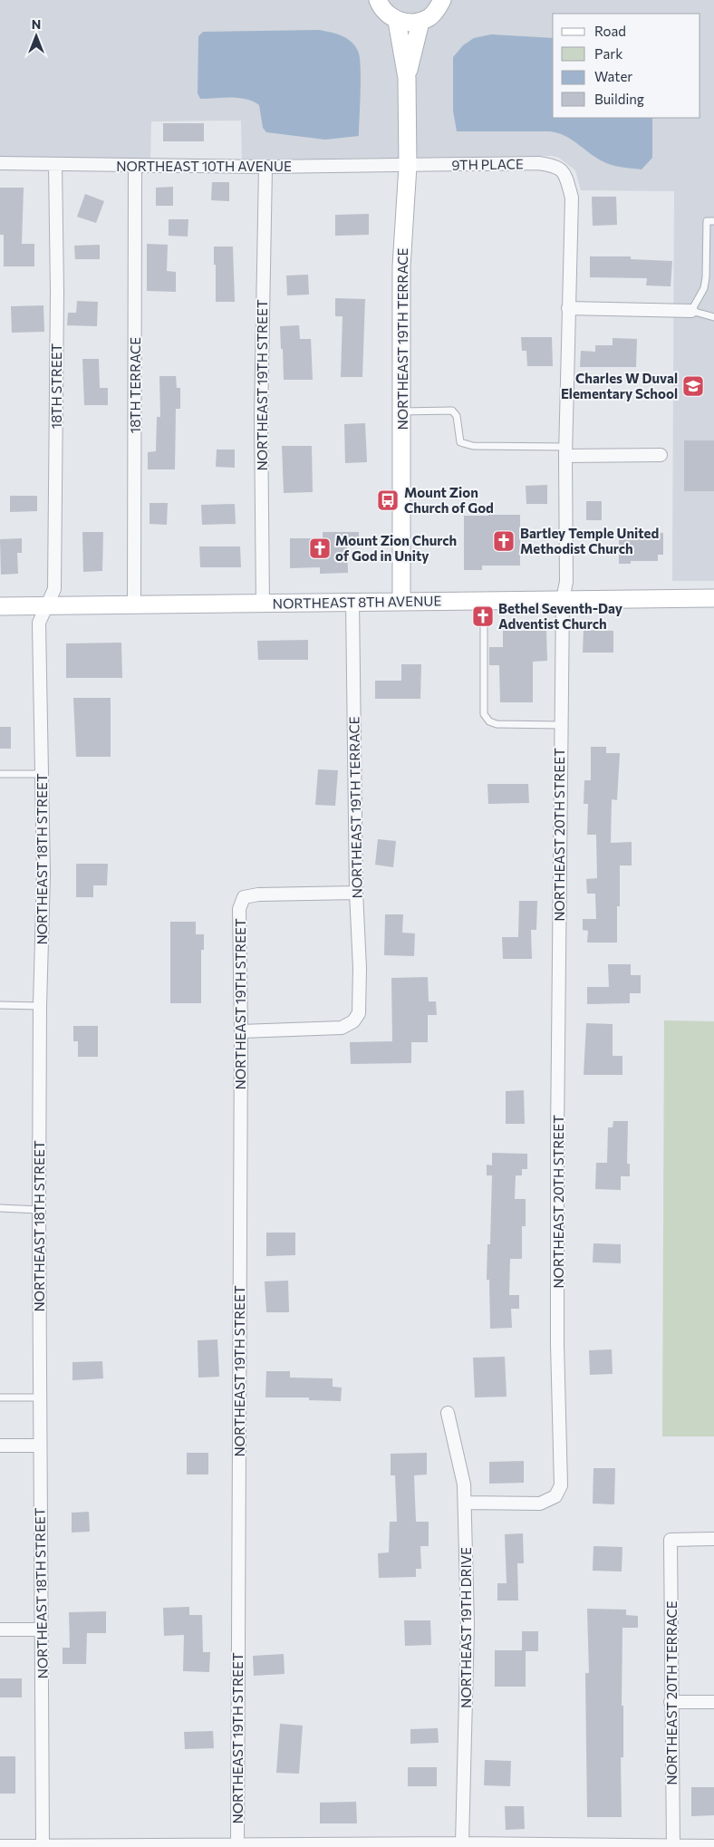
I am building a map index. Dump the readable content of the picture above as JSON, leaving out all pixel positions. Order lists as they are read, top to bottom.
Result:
{
  "streets": {
    "street": [
      "9TH PLACE",
      "NORTHEAST 10TH AVENUE",
      "NORTHEAST 19TH TERRACE",
      "18TH TERRACE",
      "NORTHEAST 19TH STREET",
      "18TH STREET",
      "NORTHEAST 8TH AVENUE",
      "NORTHEAST 20TH STREET",
      "NORTHEAST 18TH STREET",
      "NORTHEAST 19TH DRIVE",
      "NORTHEAST 20TH TERRACE"
    ]
  },
  "crossings": [
    ["9TH PLACE", "NORTHEAST 10TH AVENUE"],
    ["9TH PLACE", "NORTHEAST 19TH TERRACE"],
    ["9TH PLACE", "NORTHEAST 20TH STREET"],
    ["NORTHEAST 10TH AVENUE", "NORTHEAST 19TH TERRACE"],
    ["NORTHEAST 10TH AVENUE", "18TH TERRACE"],
    ["NORTHEAST 10TH AVENUE", "NORTHEAST 19TH STREET"],
    ["NORTHEAST 10TH AVENUE", "18TH STREET"],
    ["NORTHEAST 19TH TERRACE", "NORTHEAST 19TH STREET"],
    ["NORTHEAST 19TH TERRACE", "NORTHEAST 8TH AVENUE"],
    ["18TH TERRACE", "NORTHEAST 8TH AVENUE"],
    ["NORTHEAST 19TH STREET", "NORTHEAST 8TH AVENUE"],
    ["18TH STREET", "NORTHEAST 8TH AVENUE"],
    ["18TH STREET", "NORTHEAST 18TH STREET"],
    ["NORTHEAST 8TH AVENUE", "NORTHEAST 20TH STREET"],
    ["NORTHEAST 8TH AVENUE", "NORTHEAST 18TH STREET"],
    ["NORTHEAST 20TH STREET", "NORTHEAST 19TH DRIVE"]
  ],
  "places": {
    "school or university": ["Charles W Duval Elementary School"],
    "bus stop": ["Mount Zion Church of God"],
    "church": ["Bartley Temple United Methodist Church", "Mount Zion Church of God in Unity", "Bethel Seventh-Day Adventist Church"]
  },
  "legend": [
    "Road",
    "Park",
    "Water",
    "Building"
  ],
  "north": "top"
}
